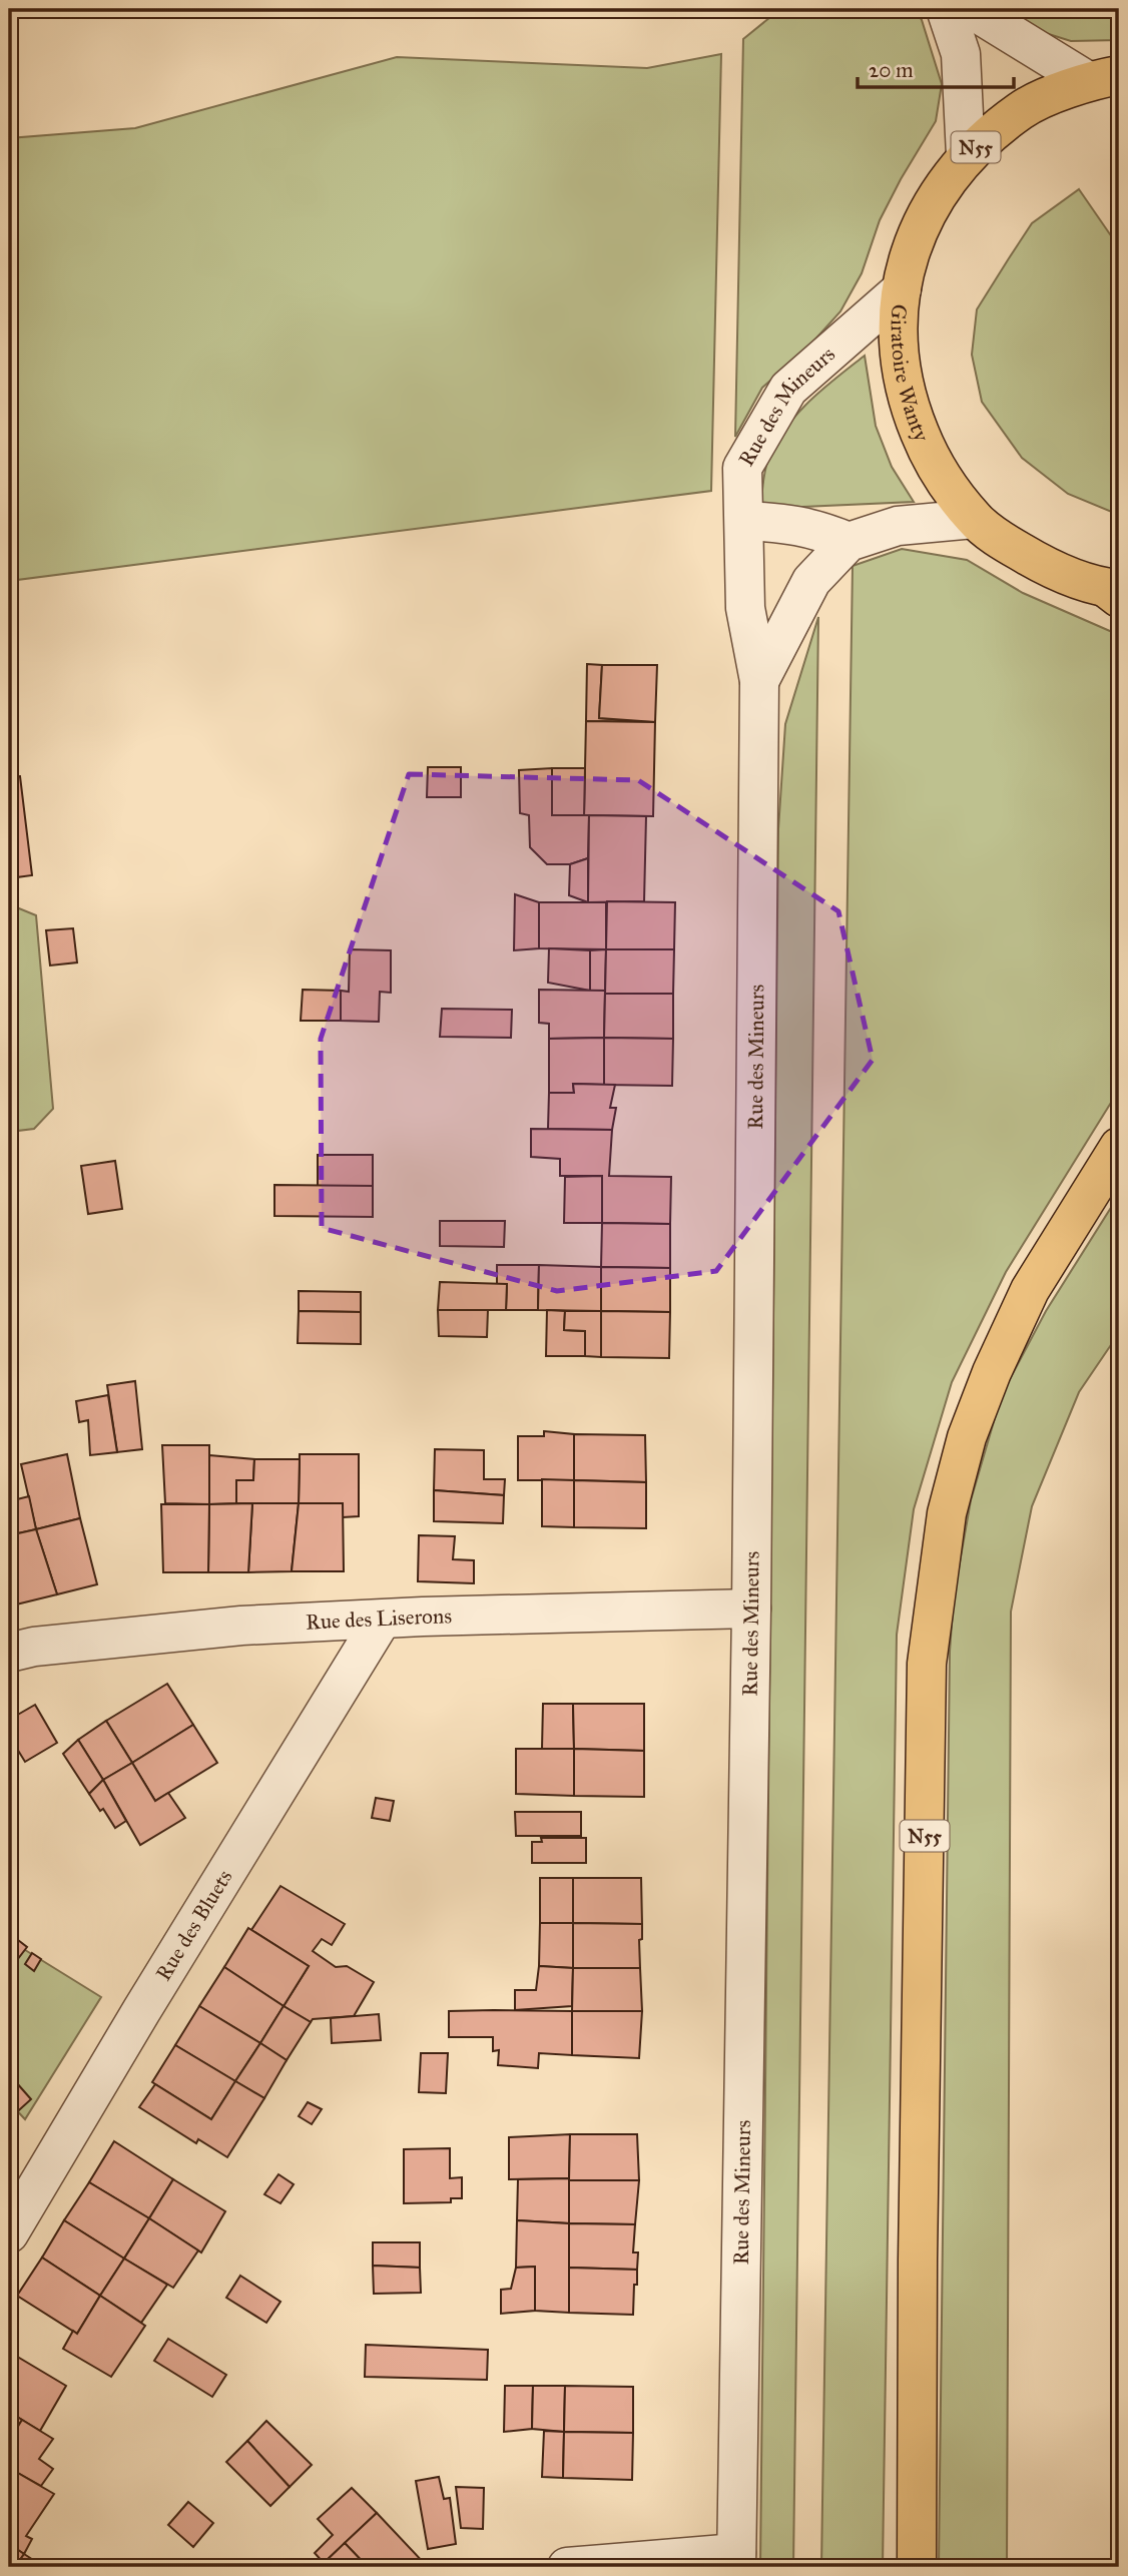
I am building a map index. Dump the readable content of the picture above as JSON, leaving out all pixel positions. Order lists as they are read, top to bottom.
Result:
{
  "streets": {
    "main road": ["N55", "Giratoire Wanty"],
    "street": ["Rue des Mineurs", "Rue des Liserons", "Rue des Bluets"]
  },
  "crossings": [
    ["Giratoire Wanty", "Rue des Mineurs"],
    ["Rue des Mineurs", "Rue des Liserons"],
    ["Rue des Liserons", "Rue des Bluets"]
  ],
  "scale_bar": "20 m"
}
